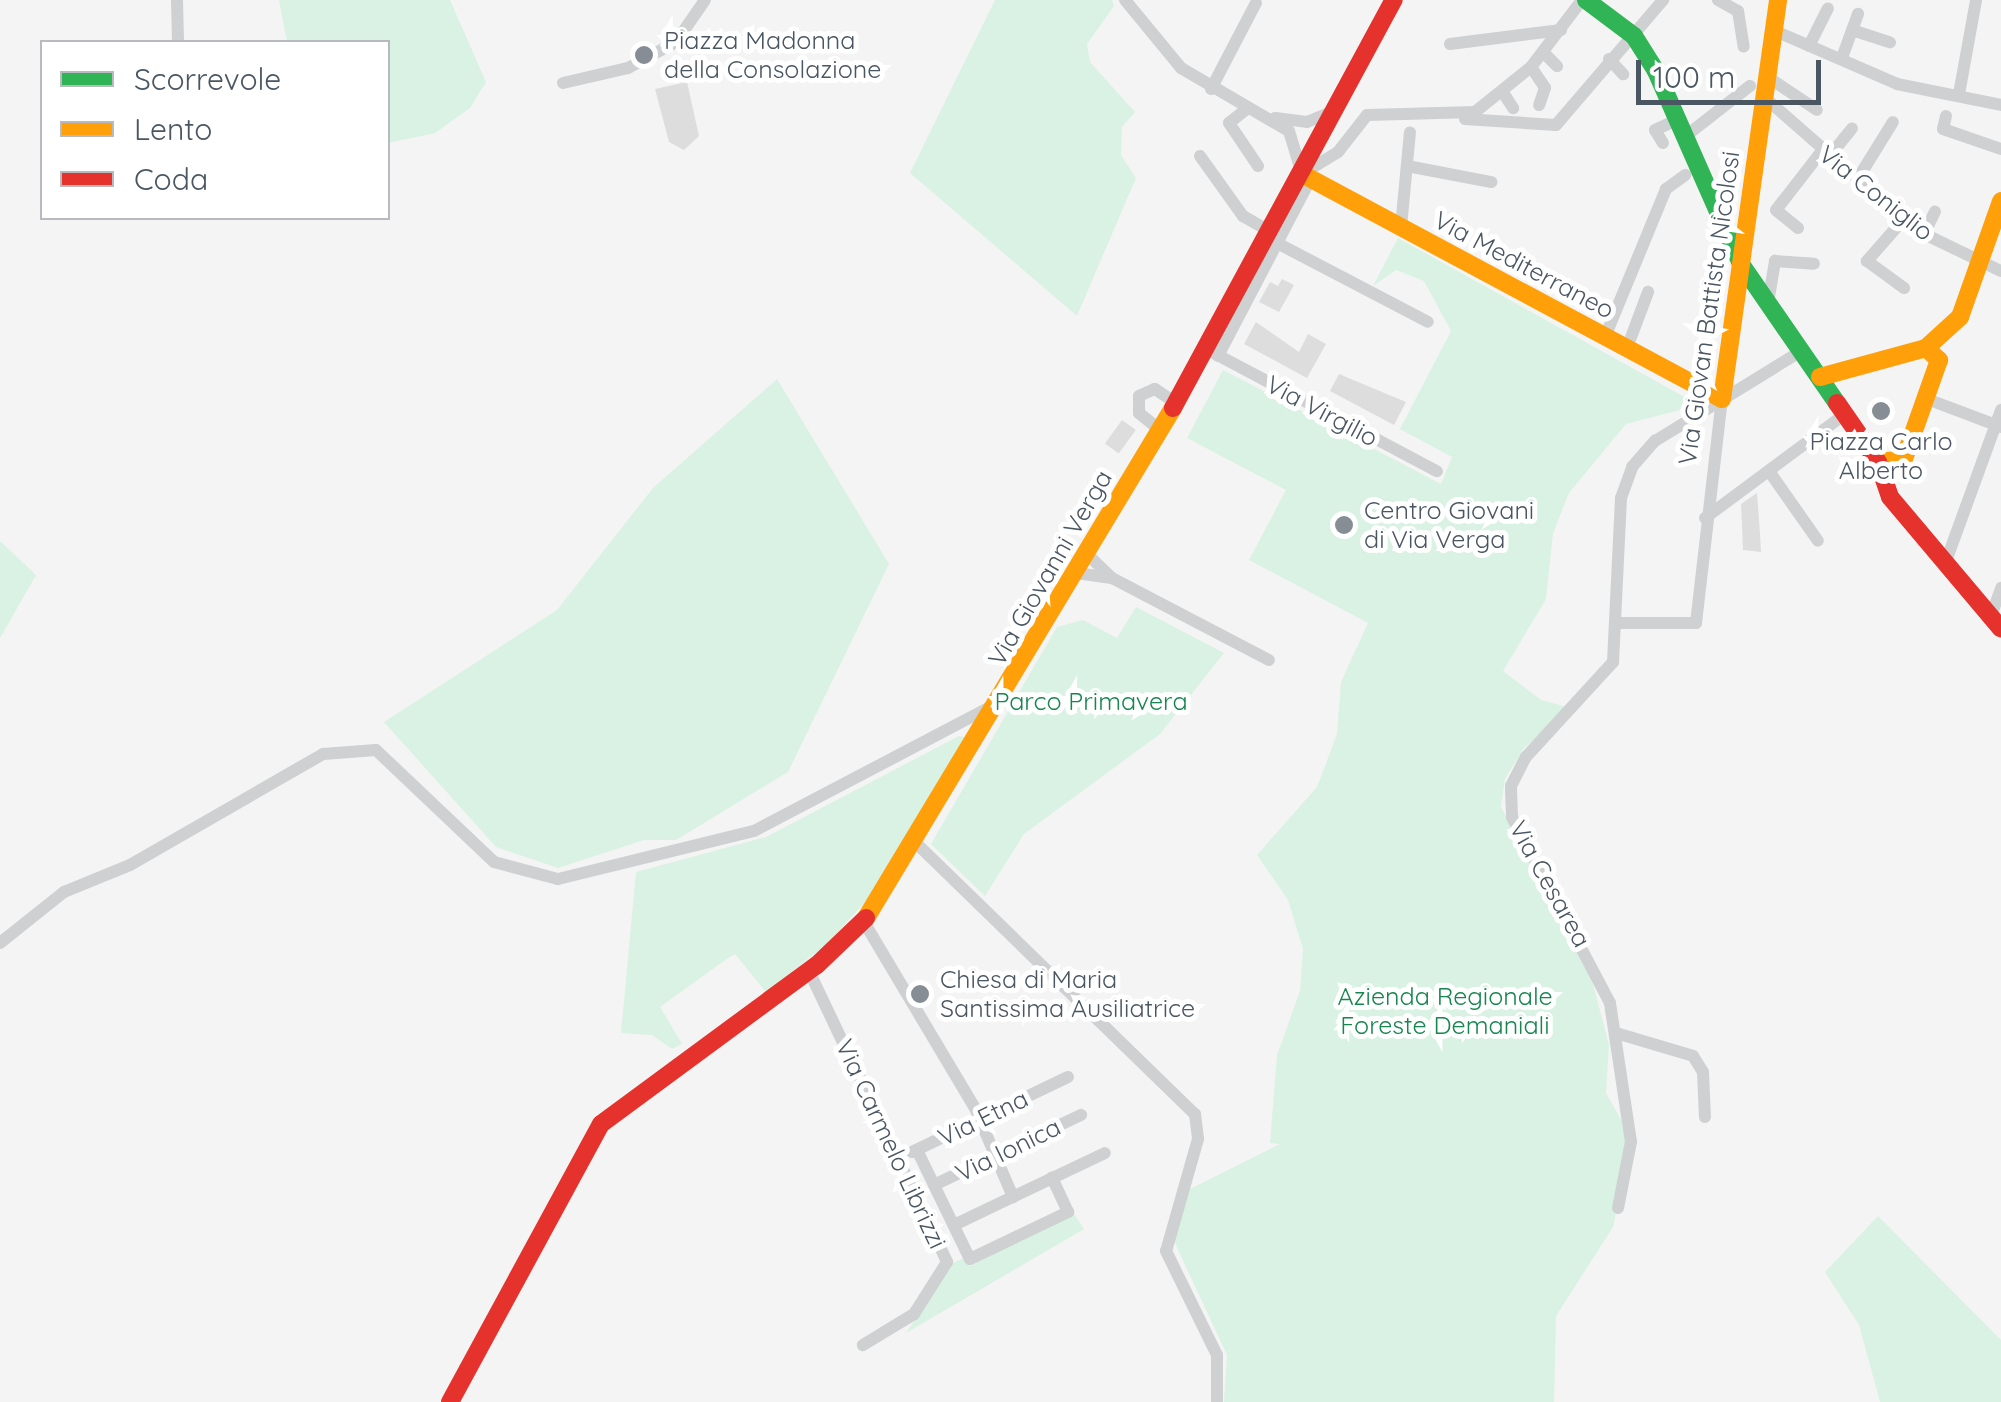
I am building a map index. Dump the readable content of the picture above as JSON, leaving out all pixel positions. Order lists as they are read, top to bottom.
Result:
{
  "streets": {
    "street": [
      "Via Coniglio",
      "Via Mediterraneo",
      "Via Giovan Battista Nicolosi",
      "Via Virgilio",
      "Via Giovanni Verga",
      "Via Cesarea",
      "Via Etna",
      "Via Carmelo Librizzi",
      "Via Ionica"
    ]
  },
  "crossings": [
    ["Via Coniglio", "Via Giovan Battista Nicolosi"],
    ["Via Mediterraneo", "Via Giovan Battista Nicolosi"],
    ["Via Mediterraneo", "Via Giovanni Verga"],
    ["Via Mediterraneo", "Via Cesarea"],
    ["Via Giovan Battista Nicolosi", "Via Cesarea"],
    ["Via Virgilio", "Via Giovanni Verga"],
    ["Via Giovanni Verga", "Via Carmelo Librizzi"],
    ["Via Etna", "Via Carmelo Librizzi"]
  ],
  "parks": ["Parco Primavera", "Azienda Regionale Foreste Demaniali"],
  "places": [
    "Piazza Madonna della Consolazione",
    "Piazza Carlo Alberto",
    "Centro Giovani di Via Verga",
    "Chiesa di Maria Santissima Ausiliatrice"
  ],
  "legend": ["Scorrevole", "Lento", "Coda"],
  "scale_bar": "100 m"
}
